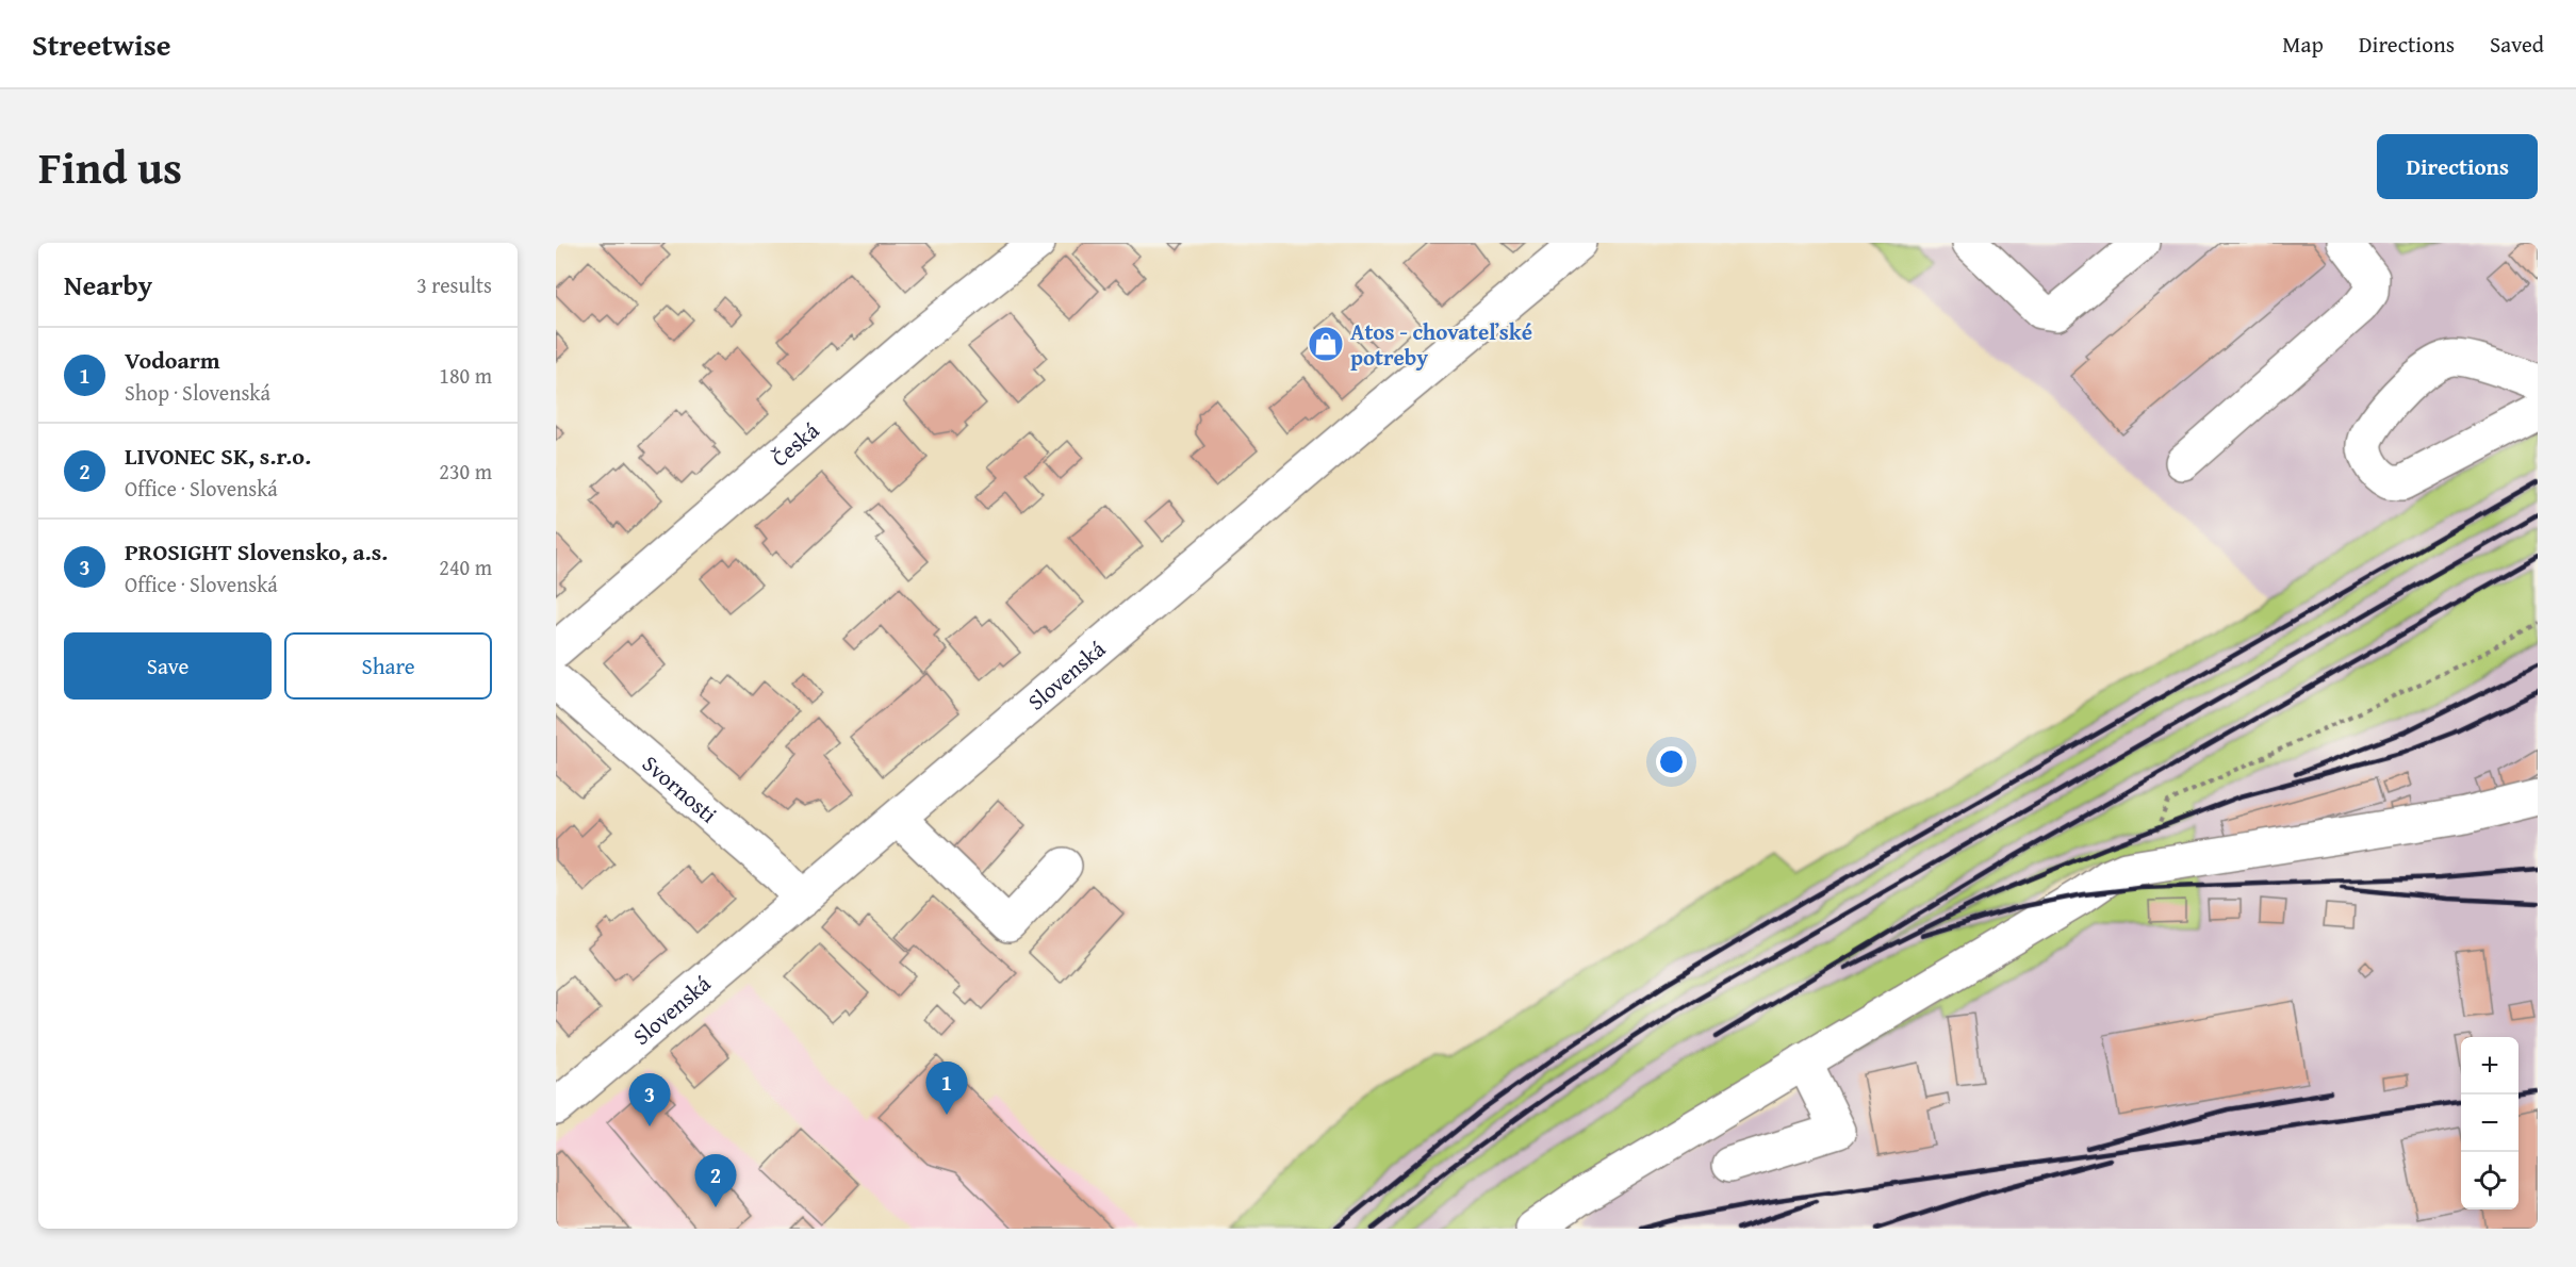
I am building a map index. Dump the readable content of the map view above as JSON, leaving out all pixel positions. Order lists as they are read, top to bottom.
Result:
{
  "streets": {
    "street": ["Česká", "Slovenská", "Svornosti"]
  },
  "crossings": [
    ["Slovenská", "Svornosti"]
  ],
  "places": {
    "shop": ["Atos - chovateľské potreby"]
  },
  "page": {
    "header": "Streetwise",
    "nav": ["Map", "Directions", "Saved"],
    "title": "Find us",
    "buttons": [
      "Directions",
      ["Save", "Share"]
    ],
    "heading": ["Nearby", "3 results"],
    "list": [
      {
        "mark": "1",
        "name": "Vodoarm",
        "note": "Shop · Slovenská",
        "value": "180 m"
      },
      {
        "mark": "2",
        "name": "LIVONEC SK, s.r.o.",
        "note": "Office · Slovenská",
        "value": "230 m"
      },
      {
        "mark": "3",
        "name": "PROSIGHT Slovensko, a.s.",
        "note": "Office · Slovenská",
        "value": "240 m"
      }
    ],
    "map_buttons": ["+", "−"],
    "pins": ["1", "3", "2"]
  }
}
